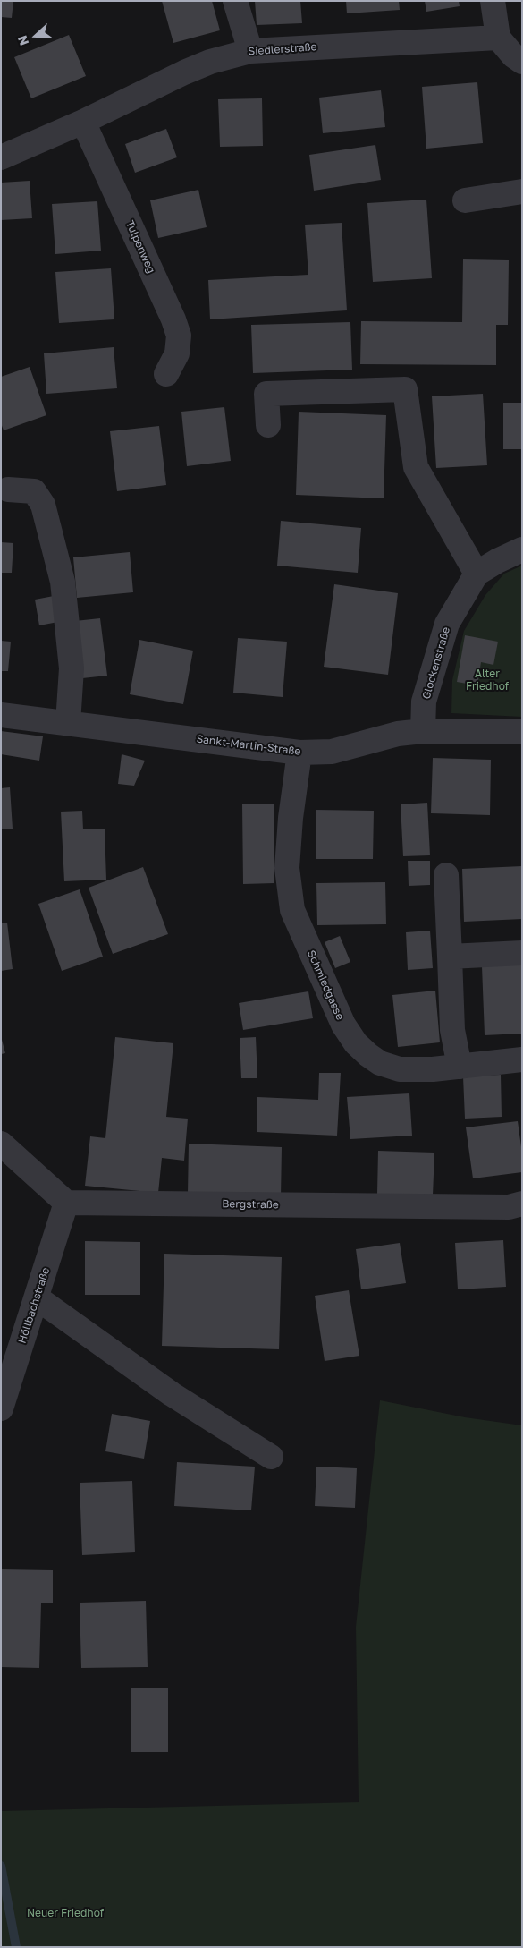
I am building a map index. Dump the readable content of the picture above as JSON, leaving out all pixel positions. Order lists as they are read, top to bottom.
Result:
{
  "streets": {
    "street": [
      "Siedlerstraße",
      "Tulpenweg",
      "Glockenstraße",
      "Sankt-Martin-Straße",
      "Schmiedgasse",
      "Bergstraße",
      "Höllbachstraße"
    ]
  },
  "crossings": [
    ["Siedlerstraße", "Tulpenweg"],
    ["Glockenstraße", "Sankt-Martin-Straße"],
    ["Sankt-Martin-Straße", "Schmiedgasse"],
    ["Bergstraße", "Höllbachstraße"]
  ],
  "parks": ["Alter Friedhof", "Neuer Friedhof"],
  "north": "left"
}
